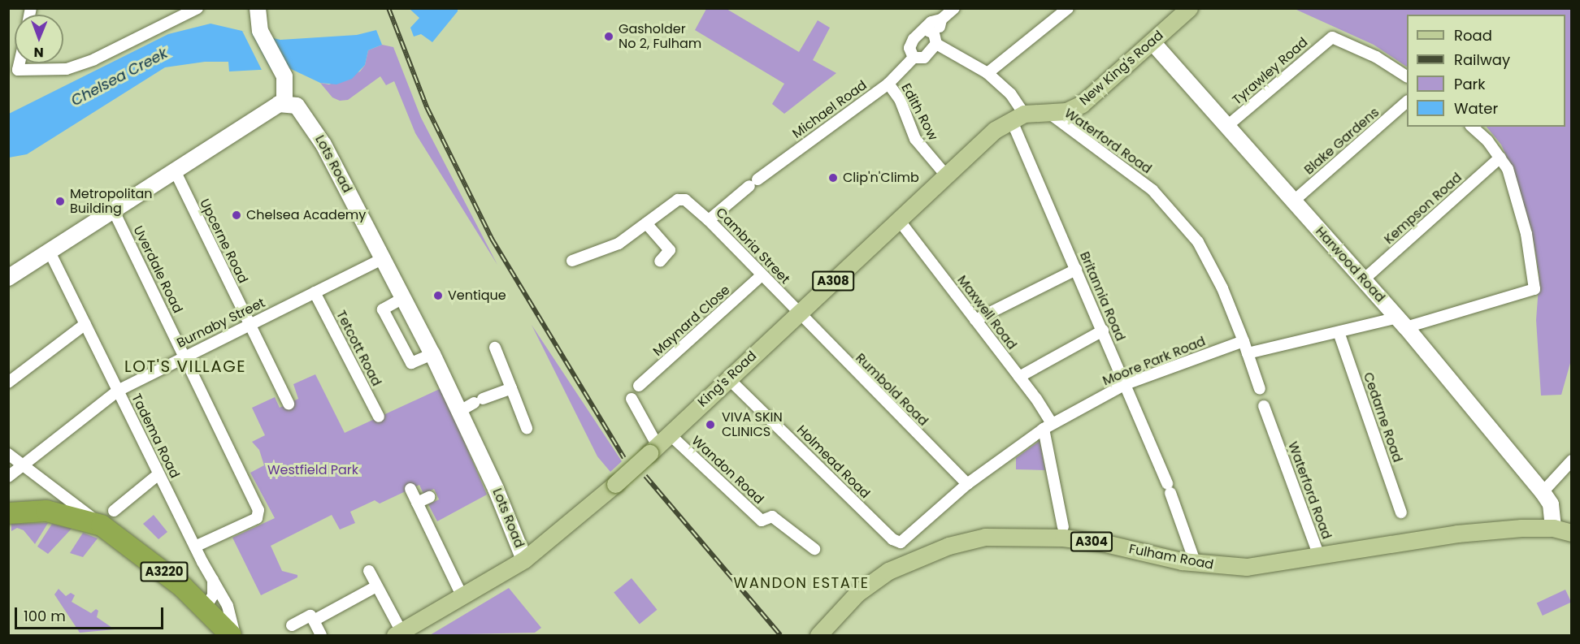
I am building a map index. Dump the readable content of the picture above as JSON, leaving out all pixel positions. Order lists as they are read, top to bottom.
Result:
{
  "streets": {
    "highway": ["A3220"],
    "main road": [
      "New King's Road",
      "A308",
      "King's Road",
      "A304",
      "Fulham Road"
    ],
    "street": [
      "Tyrawley Road",
      "Michael Road",
      "Edith Row",
      "Waterford Road",
      "Blake Gardens",
      "Lots Road",
      "Kempson Road",
      "Upcerne Road",
      "Cambria Street",
      "Harwood Road",
      "Uverdale Road",
      "Britannia Road",
      "Maxwell Road",
      "Maynard Close",
      "Burnaby Street",
      "Tetcott Road",
      "Moore Park Road",
      "Rumbold Road",
      "Cedarne Road",
      "Tadema Road",
      "Holmead Road",
      "Wandon Road"
    ]
  },
  "crossings": [
    ["New King's Road", "Waterford Road"],
    ["New King's Road", "Harwood Road"],
    ["New King's Road", "King's Road"],
    ["Tyrawley Road", "Harwood Road"],
    ["Michael Road", "Edith Row"],
    ["Michael Road", "Cambria Street"],
    ["Edith Row", "King's Road"],
    ["Waterford Road", "Moore Park Road"],
    ["Waterford Road", "King's Road"],
    ["Waterford Road", "Fulham Road"],
    ["Blake Gardens", "Harwood Road"],
    ["Lots Road", "Burnaby Street"],
    ["Lots Road", "King's Road"],
    ["Kempson Road", "Harwood Road"],
    ["Upcerne Road", "Burnaby Street"],
    ["Cambria Street", "Maynard Close"],
    ["Cambria Street", "King's Road"],
    ["Cambria Street", "Rumbold Road"],
    ["Harwood Road", "A304"],
    ["Harwood Road", "Fulham Road"],
    ["Uverdale Road", "Burnaby Street"],
    ["Uverdale Road", "Tadema Road"],
    ["Britannia Road", "Moore Park Road"],
    ["Britannia Road", "King's Road"],
    ["Britannia Road", "Fulham Road"],
    ["Maxwell Road", "Moore Park Road"],
    ["Maxwell Road", "King's Road"],
    ["Burnaby Street", "Tetcott Road"],
    ["Burnaby Street", "Tadema Road"],
    ["Moore Park Road", "Rumbold Road"],
    ["Moore Park Road", "Holmead Road"],
    ["King's Road", "Rumbold Road"],
    ["King's Road", "Holmead Road"],
    ["King's Road", "Wandon Road"],
    ["A304", "Fulham Road"]
  ],
  "districts": ["LOT'S VILLAGE", "WANDON ESTATE"],
  "water": ["Chelsea Creek"],
  "parks": ["Westfield Park"],
  "places": [
    "Gasholder No 2, Fulham",
    "Clip'n'Climb",
    "Metropolitan Building",
    "Chelsea Academy",
    "Ventique",
    "VIVA SKIN CLINICS"
  ],
  "legend": [
    "Road",
    "Railway",
    "Park",
    "Water"
  ],
  "scale_bar": "100 m",
  "north": "bottom"
}
